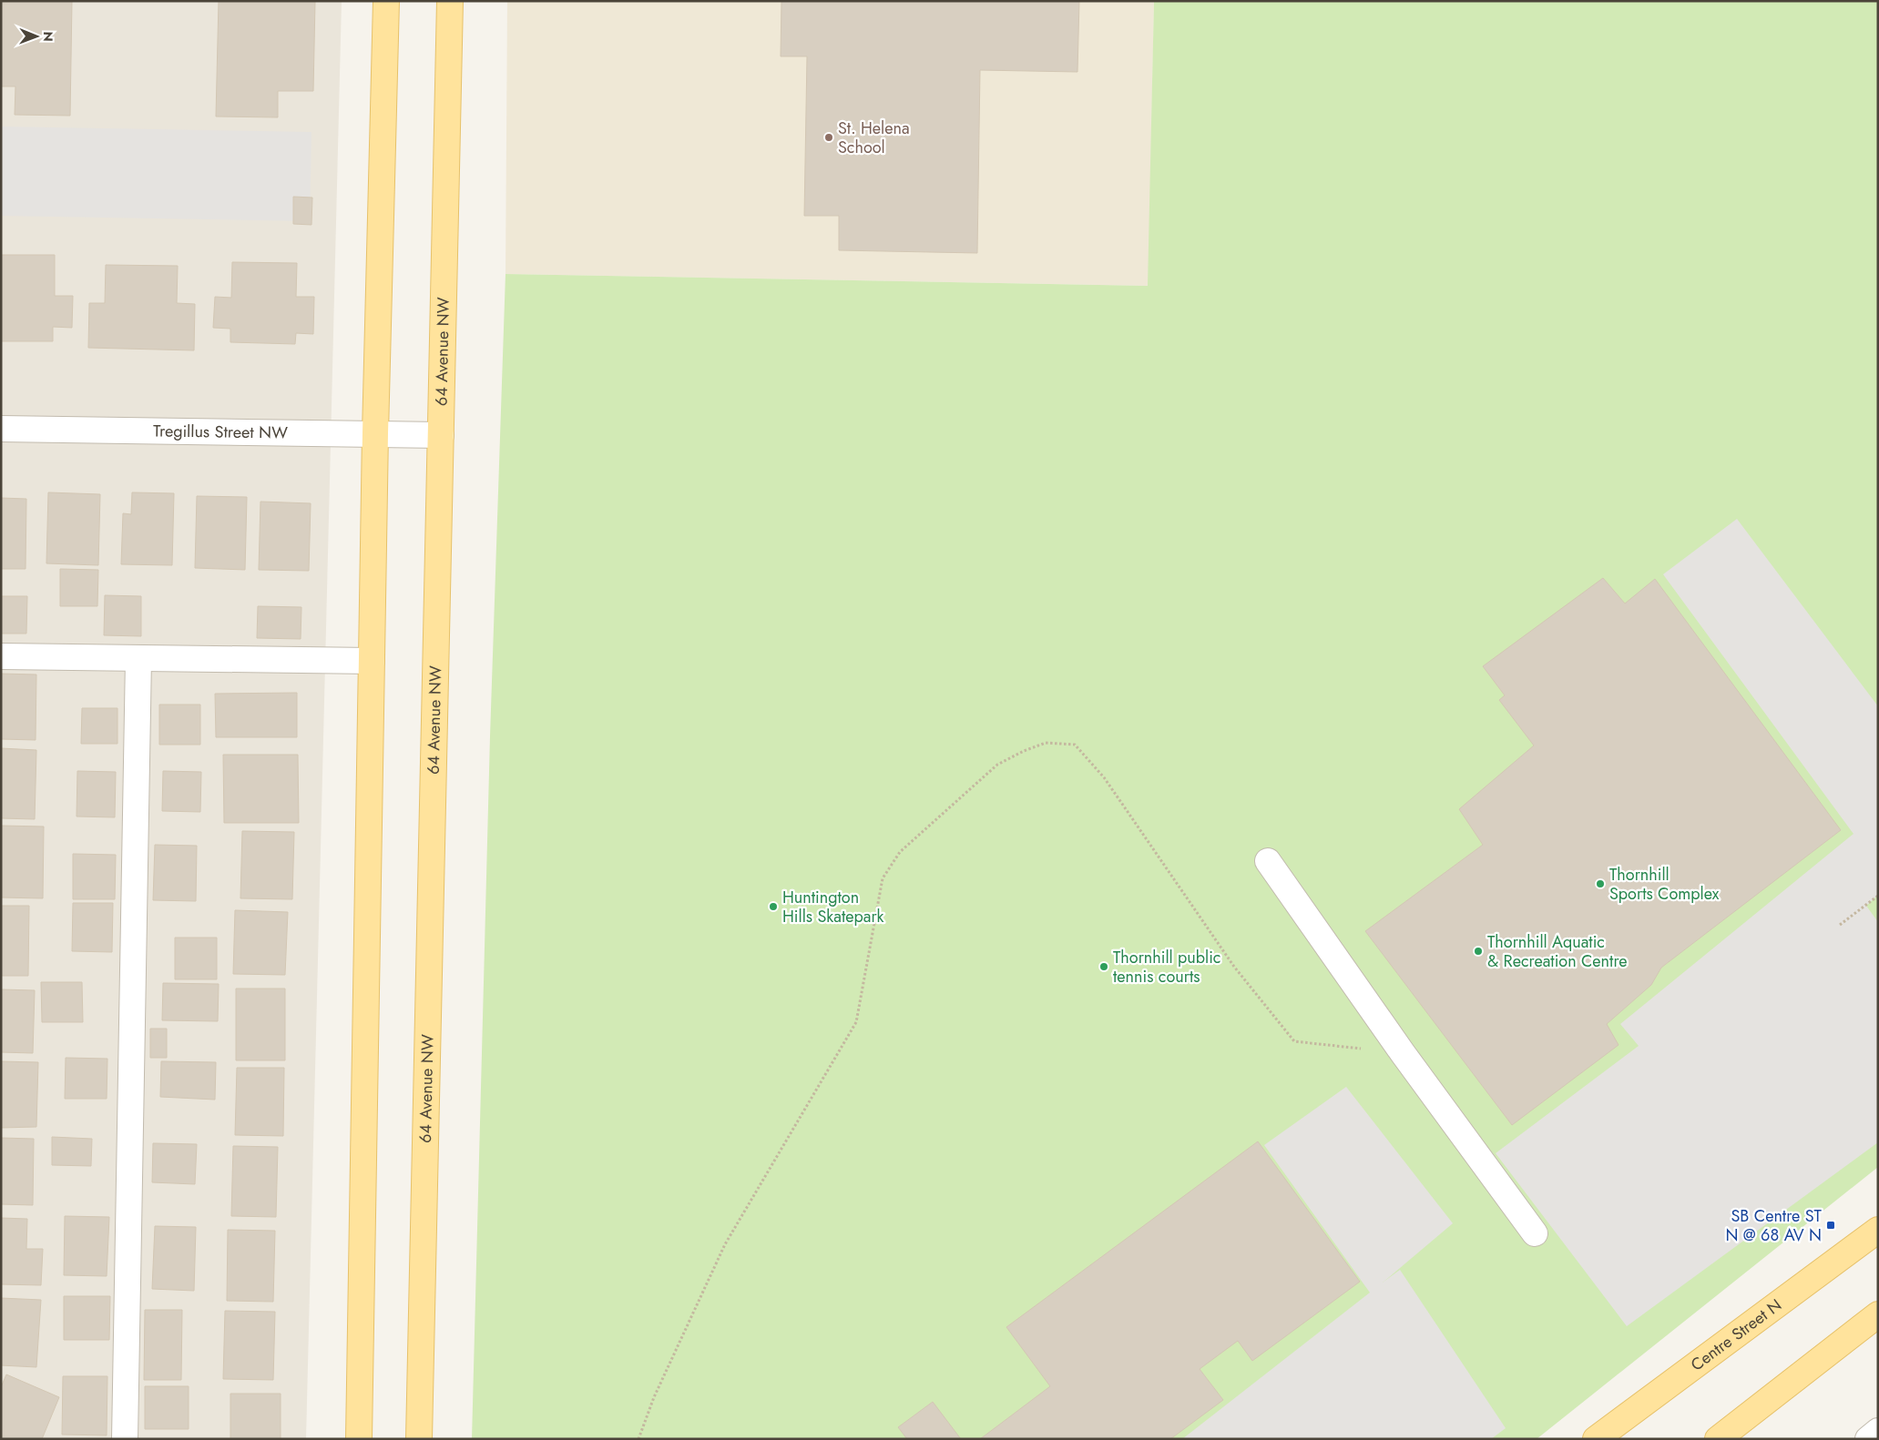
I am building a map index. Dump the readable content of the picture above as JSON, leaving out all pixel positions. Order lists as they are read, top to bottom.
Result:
{
  "streets": {
    "main road": ["64 Avenue NW", "Centre Street N"],
    "street": ["Tregillus Street NW"]
  },
  "crossings": [
    ["64 Avenue NW", "Tregillus Street NW"]
  ],
  "places": {
    "other": [
      "St. Helena School",
      "Thornhill Sports Complex",
      "Huntington Hills Skatepark",
      "Thornhill Aquatic & Recreation Centre",
      "Thornhill public tennis courts"
    ],
    "transit": ["SB Centre ST N @ 68 AV N"]
  },
  "north": "right"
}
